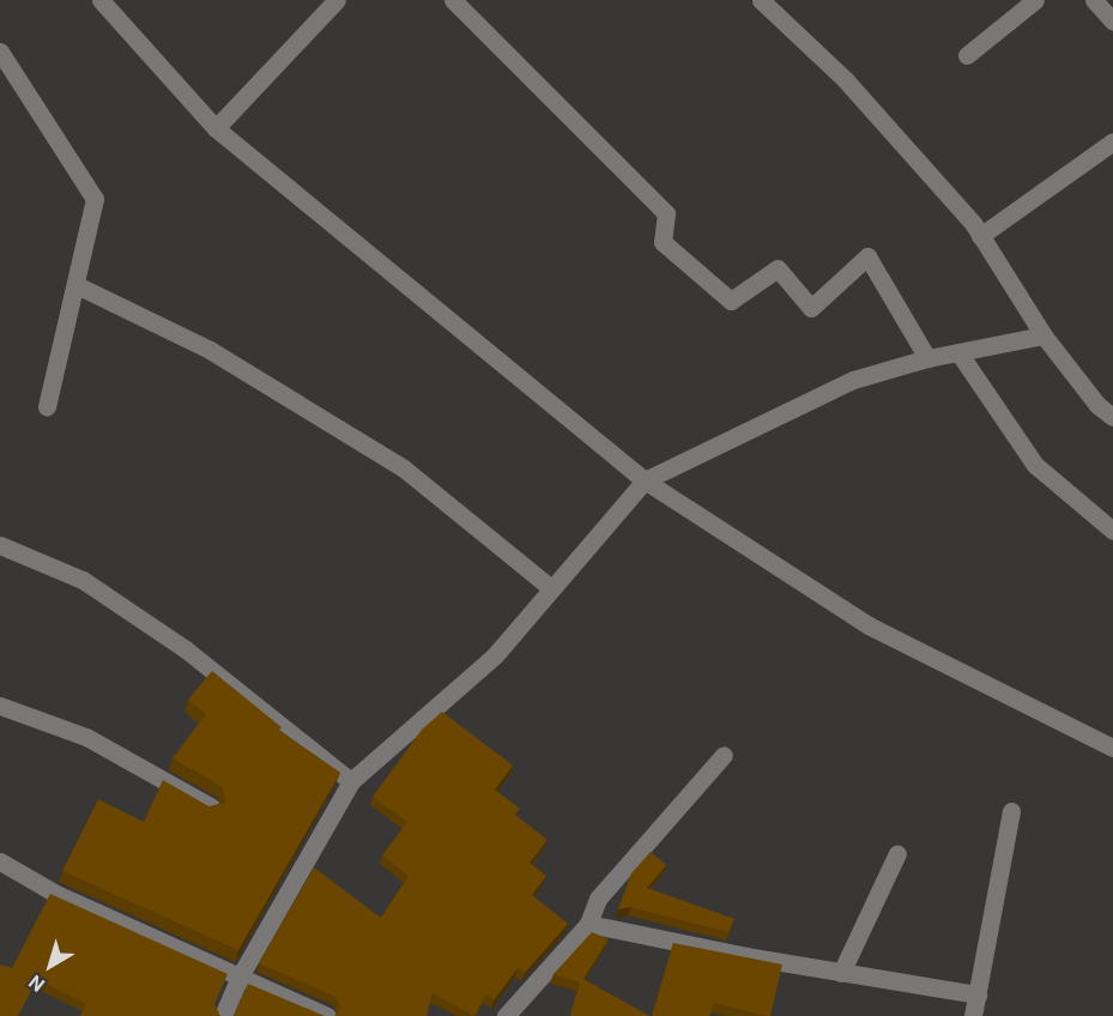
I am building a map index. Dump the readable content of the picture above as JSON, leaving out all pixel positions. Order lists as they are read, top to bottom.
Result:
{
  "north": "bottom left"
}
